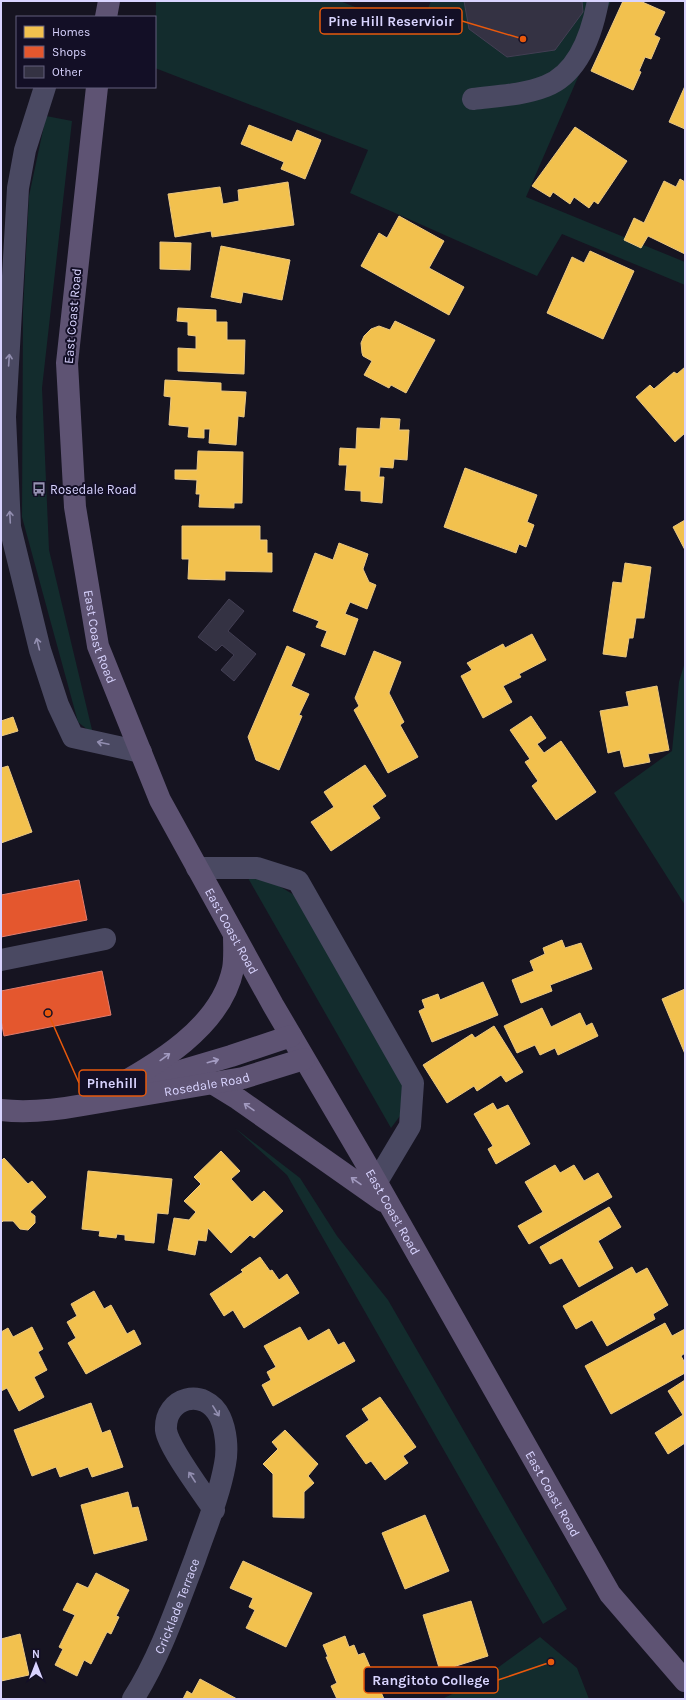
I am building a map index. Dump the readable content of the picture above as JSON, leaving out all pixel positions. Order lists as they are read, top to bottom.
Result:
{
  "streets": {
    "main road": ["East Coast Road", "Rosedale Road"],
    "street": ["Cricklade Terrace"]
  },
  "crossings": [
    ["East Coast Road", "Rosedale Road"]
  ],
  "places": {
    "other": ["Pine Hill Reservioir", "Pinehill", "Rangitoto College"],
    "bus stop": ["Rosedale Road"]
  },
  "legend": ["Homes", "Shops", "Other"],
  "north": "top"
}
